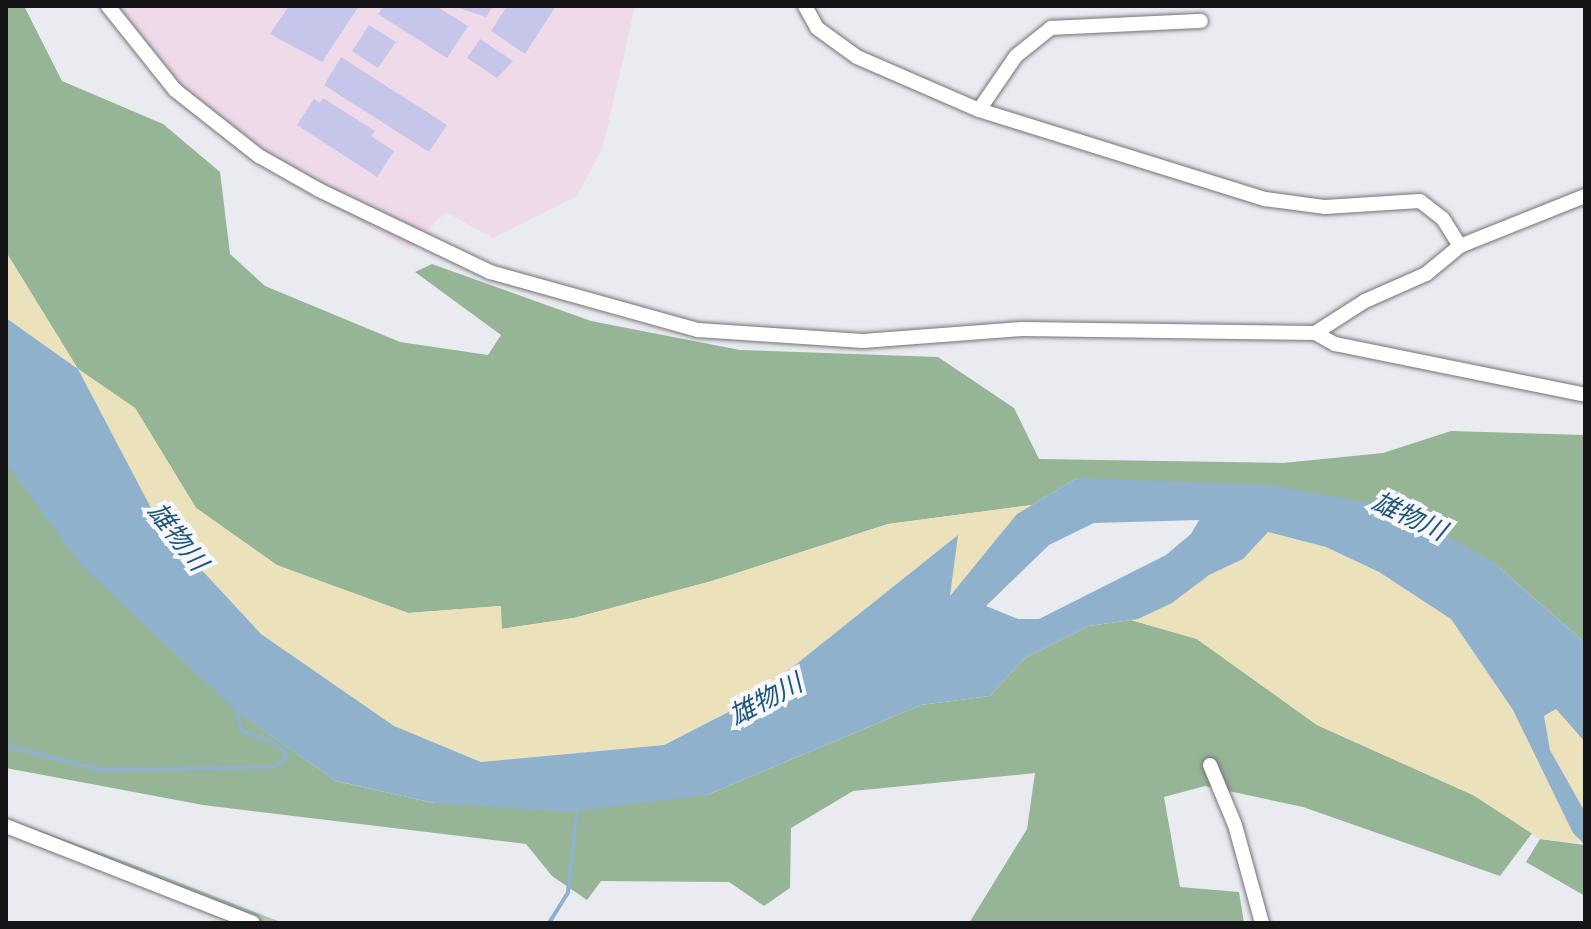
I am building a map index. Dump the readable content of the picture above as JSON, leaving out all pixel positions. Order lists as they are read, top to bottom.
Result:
{
  "water": ["雄物川"]
}
